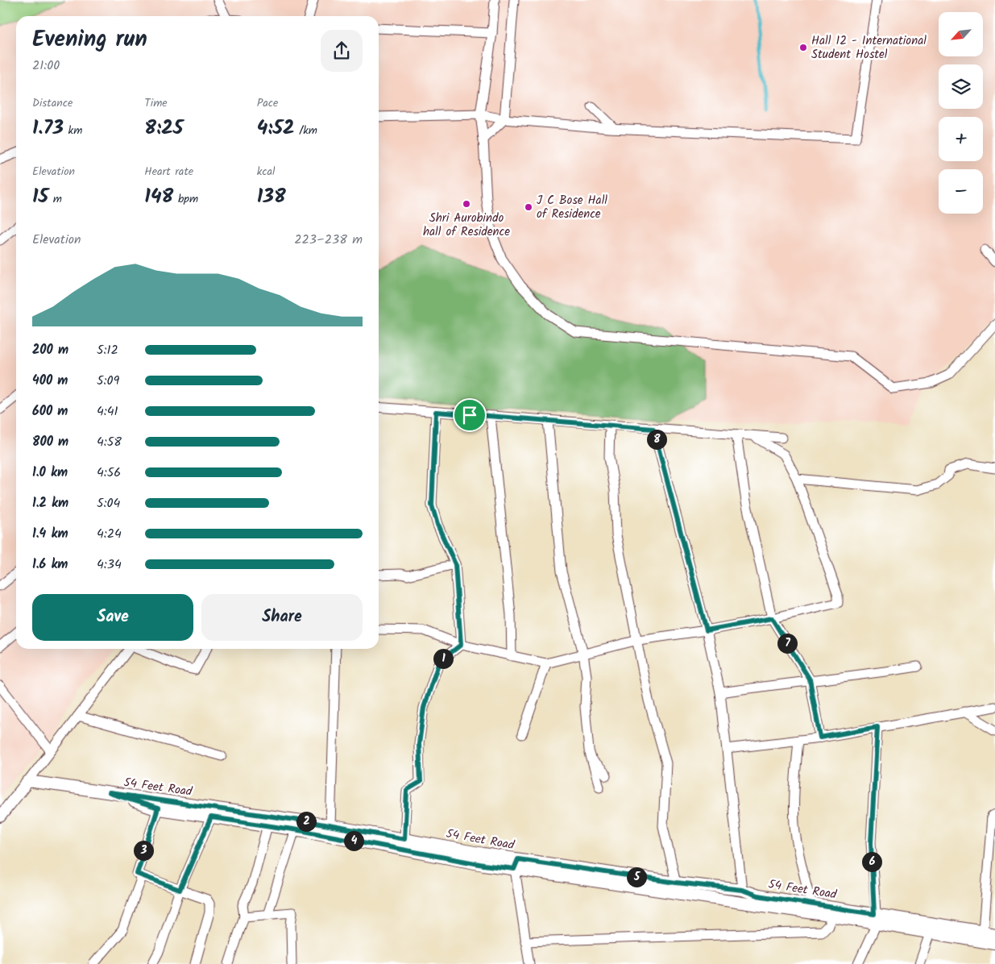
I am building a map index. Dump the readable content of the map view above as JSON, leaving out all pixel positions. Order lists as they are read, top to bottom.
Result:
{
  "streets": {
    "street": ["54 Feet Road"]
  },
  "places": ["Hall 12 - International Student Hostel", "Shri Aurobindo hall of Residence", "J C Bose Hall of Residence"],
  "north": "bottom left",
  "page": {
    "map_buttons": ["+", "−"],
    "heading": ["Evening run", "21:00"],
    "stats": [
      ["Distance", "1.73 km"],
      ["Time", "8:25"],
      ["Pace", "4:52 /km"],
      ["Elevation", "15 m"],
      ["Heart rate", "148 bpm"],
      ["kcal", "138"]
    ],
    "chart": ["Elevation", "223–238 m"],
    "list": [
      {
        "name": "200 m",
        "note": "5:12"
      },
      {
        "name": "400 m",
        "note": "5:09"
      },
      {
        "name": "600 m",
        "note": "4:41"
      },
      {
        "name": "800 m",
        "note": "4:58"
      },
      {
        "name": "1.0 km",
        "note": "4:56"
      },
      {
        "name": "1.2 km",
        "note": "5:04"
      },
      {
        "name": "1.4 km",
        "note": "4:24"
      },
      {
        "name": "1.6 km",
        "note": "4:34"
      }
    ],
    "pins": [
      "8",
      "7",
      "1",
      "2",
      "4",
      "3",
      "6",
      "5"
    ],
    "buttons": ["Save", "Share"]
  }
}
